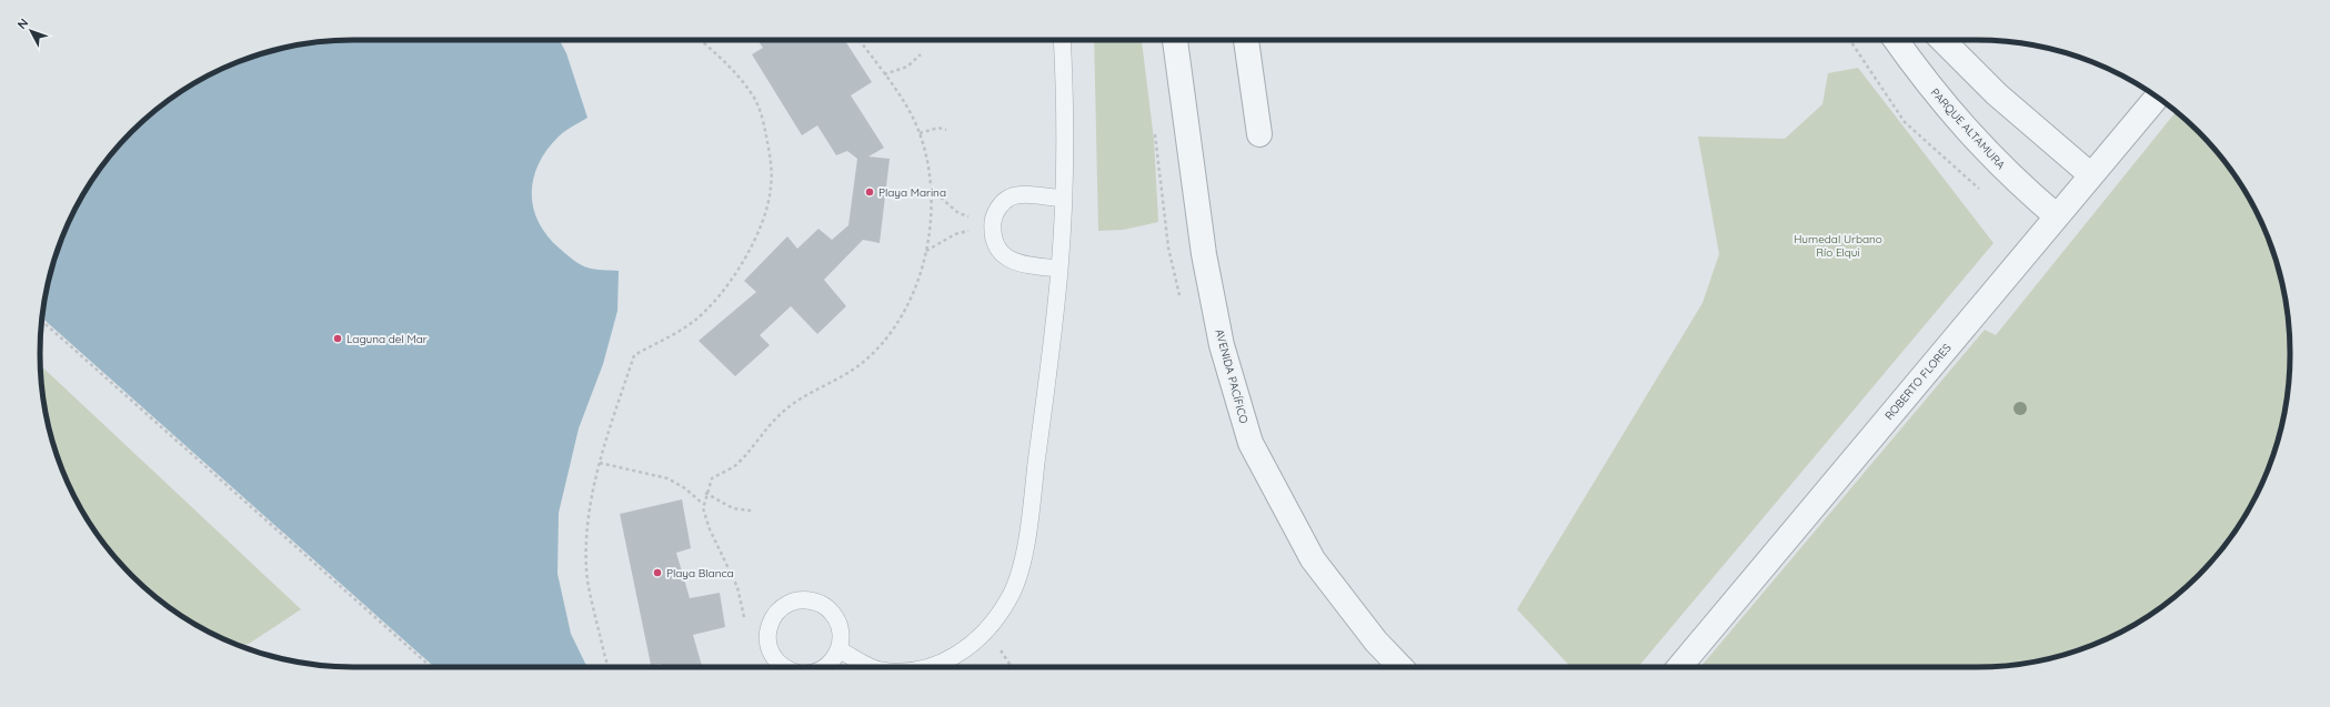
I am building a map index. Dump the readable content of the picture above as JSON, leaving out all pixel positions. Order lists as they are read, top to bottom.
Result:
{
  "streets": {
    "street": ["PARQUE ALTAMURA", "AVENIDA PACÍFICO", "ROBERTO FLORES"]
  },
  "crossings": [
    ["PARQUE ALTAMURA", "ROBERTO FLORES"]
  ],
  "parks": ["Humedal Urbano Río Elqui"],
  "places": ["Playa Marina", "Laguna del Mar", "Playa Blanca"],
  "north": "top left"
}
